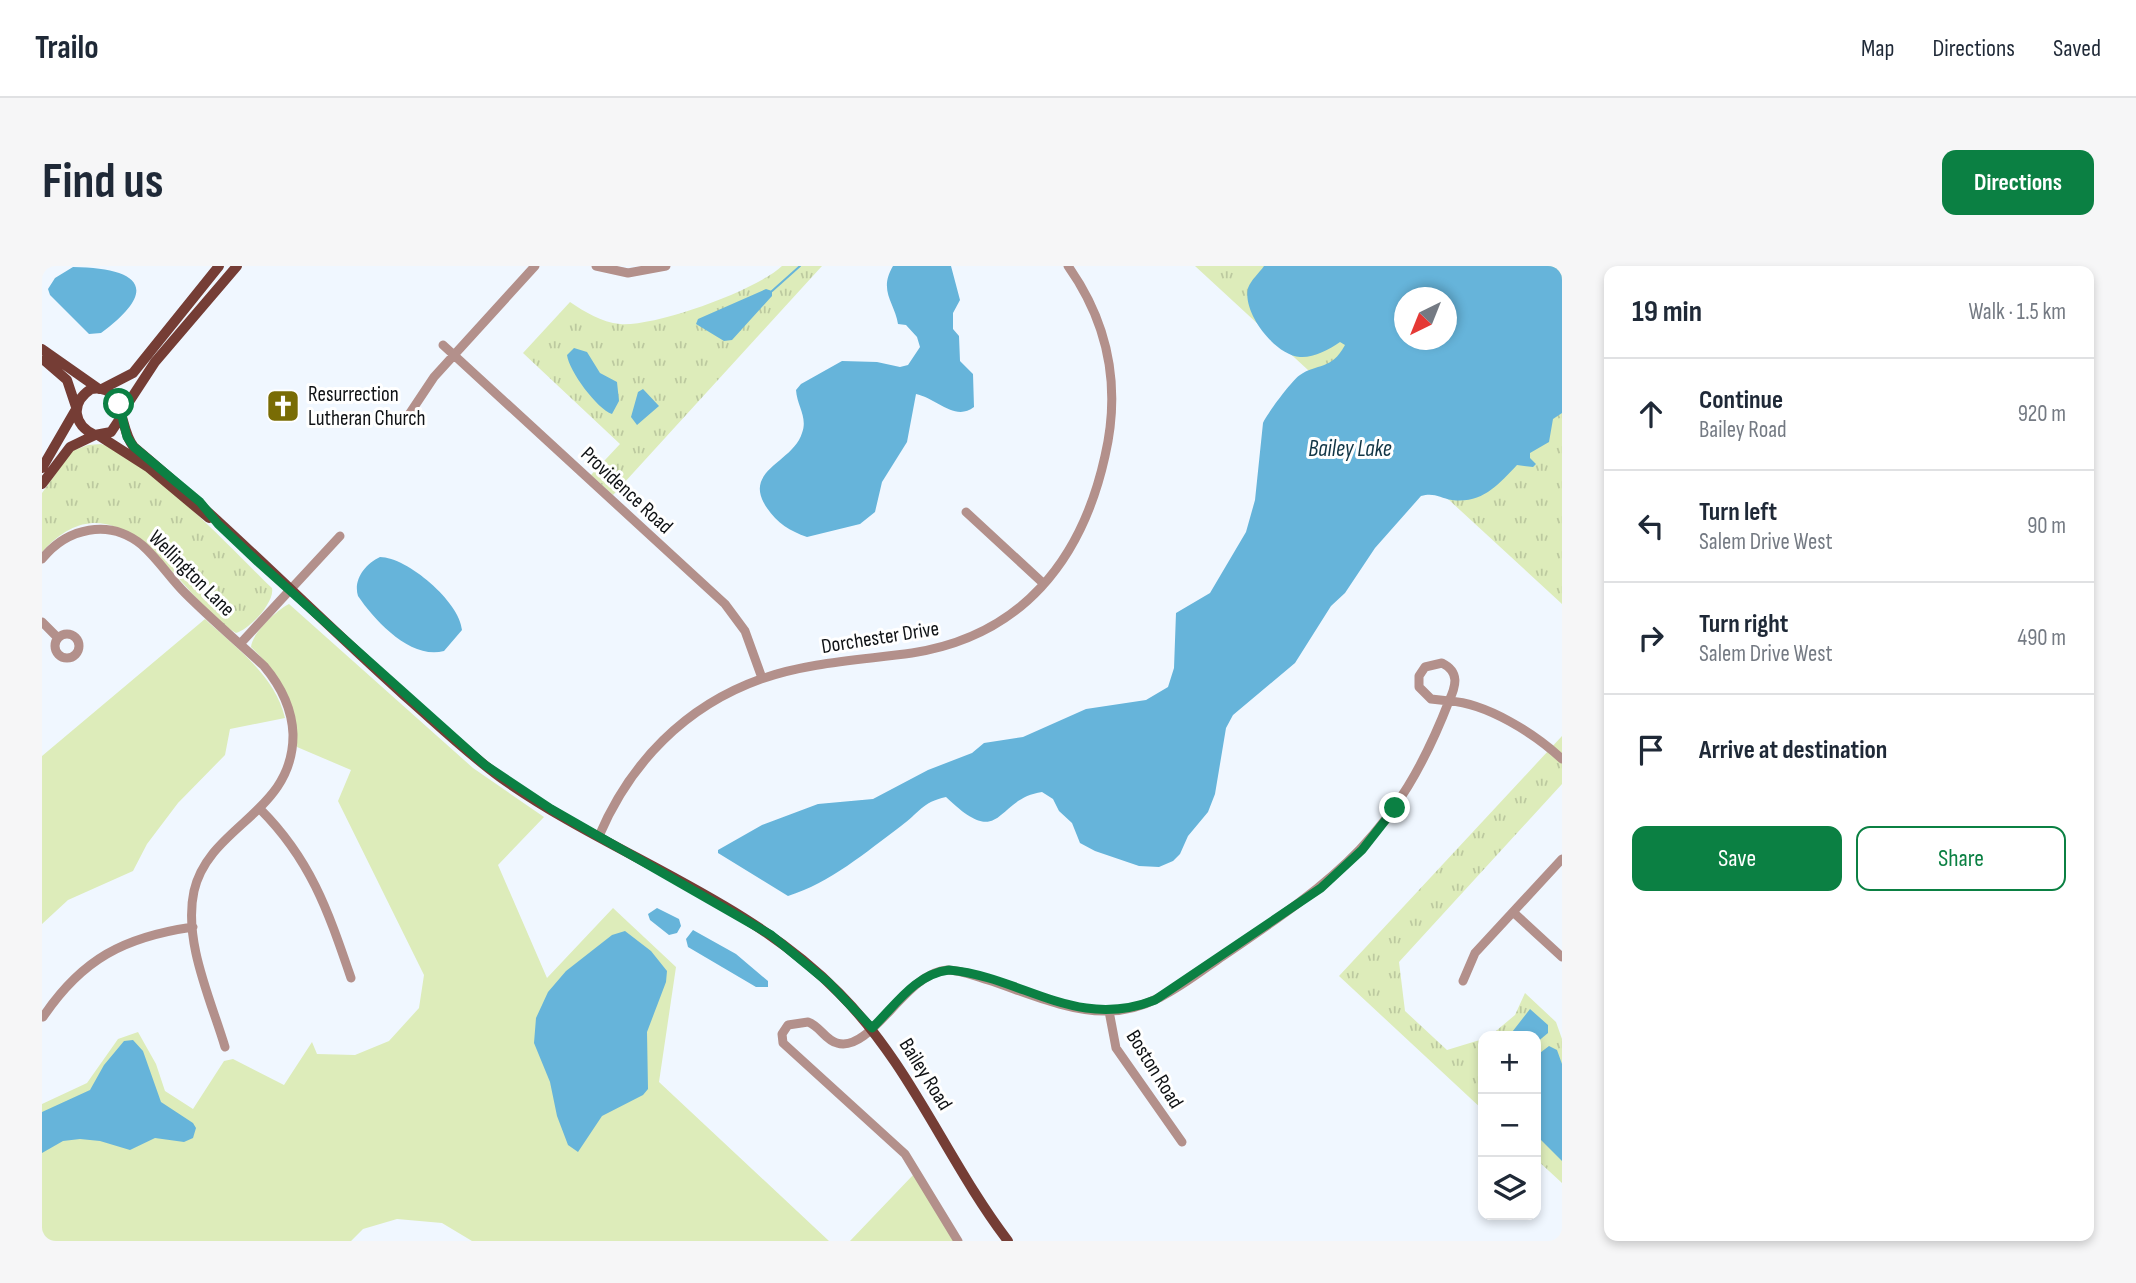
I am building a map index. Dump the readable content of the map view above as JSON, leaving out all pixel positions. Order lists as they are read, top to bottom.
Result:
{
  "streets": {
    "main road": ["Bailey Road"],
    "street": [
      "Providence Road",
      "Wellington Lane",
      "Dorchester Drive",
      "Boston Road"
    ]
  },
  "crossings": [
    ["Providence Road", "Dorchester Drive"],
    ["Wellington Lane", "Bailey Road"],
    ["Dorchester Drive", "Bailey Road"]
  ],
  "water": ["Bailey Lake"],
  "places": {
    "church": ["Resurrection Lutheran Church"]
  },
  "north": "bottom left",
  "page": {
    "header": "Trailo",
    "nav": ["Map", "Directions", "Saved"],
    "buttons": [
      "Directions",
      ["Save", "Share"]
    ],
    "title": "Find us",
    "heading": ["19 min", "Walk · 1.5 km"],
    "list": [
      ["Continue", "Bailey Road", "920 m"],
      ["Turn left", "Salem Drive West", "90 m"],
      ["Turn right", "Salem Drive West", "490 m"],
      "Arrive at destination"
    ],
    "map_buttons": ["+", "−"]
  }
}
